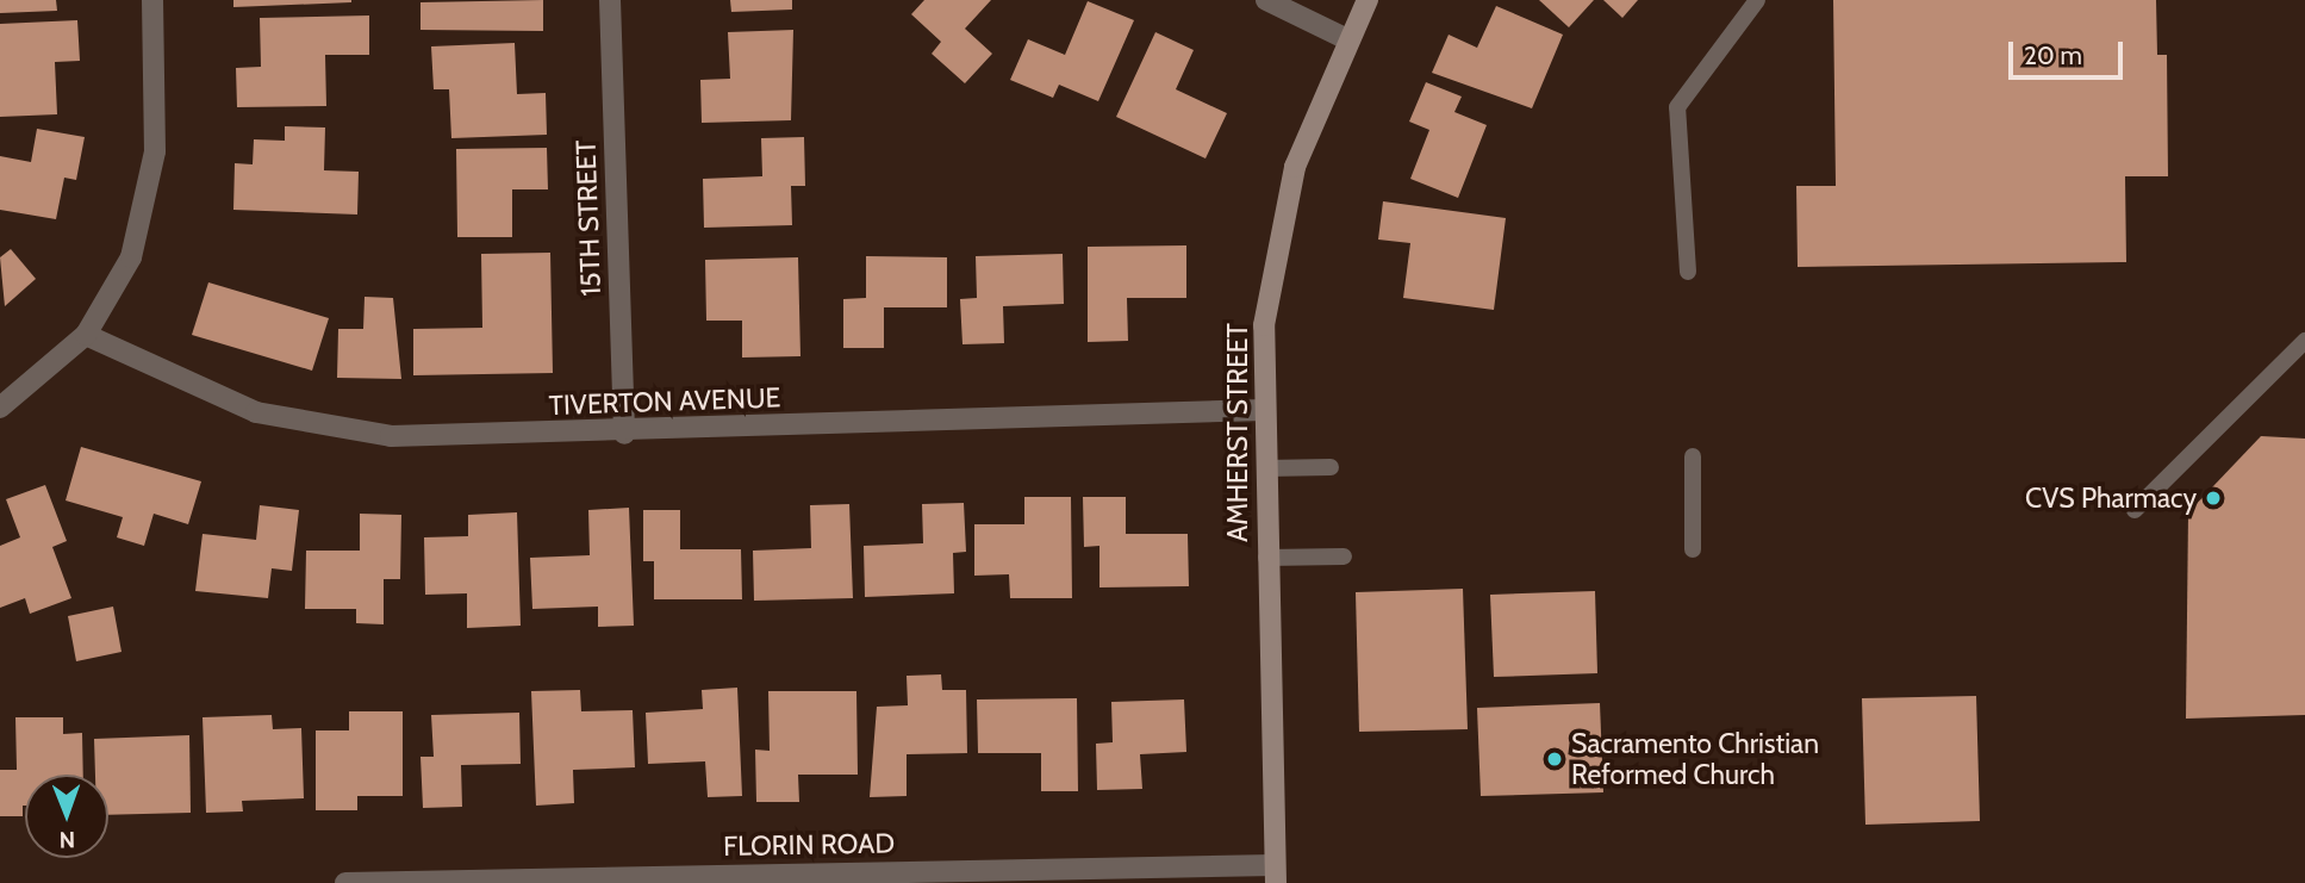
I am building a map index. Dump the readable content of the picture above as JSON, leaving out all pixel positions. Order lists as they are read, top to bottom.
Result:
{
  "streets": {
    "street": [
      "15TH STREET",
      "TIVERTON AVENUE",
      "AMHERST STREET",
      "FLORIN ROAD"
    ]
  },
  "crossings": [
    ["15TH STREET", "TIVERTON AVENUE"],
    ["TIVERTON AVENUE", "AMHERST STREET"],
    ["AMHERST STREET", "FLORIN ROAD"]
  ],
  "places": ["CVS Pharmacy", "Sacramento Christian Reformed Church"],
  "scale_bar": "20 m",
  "north": "bottom"
}
